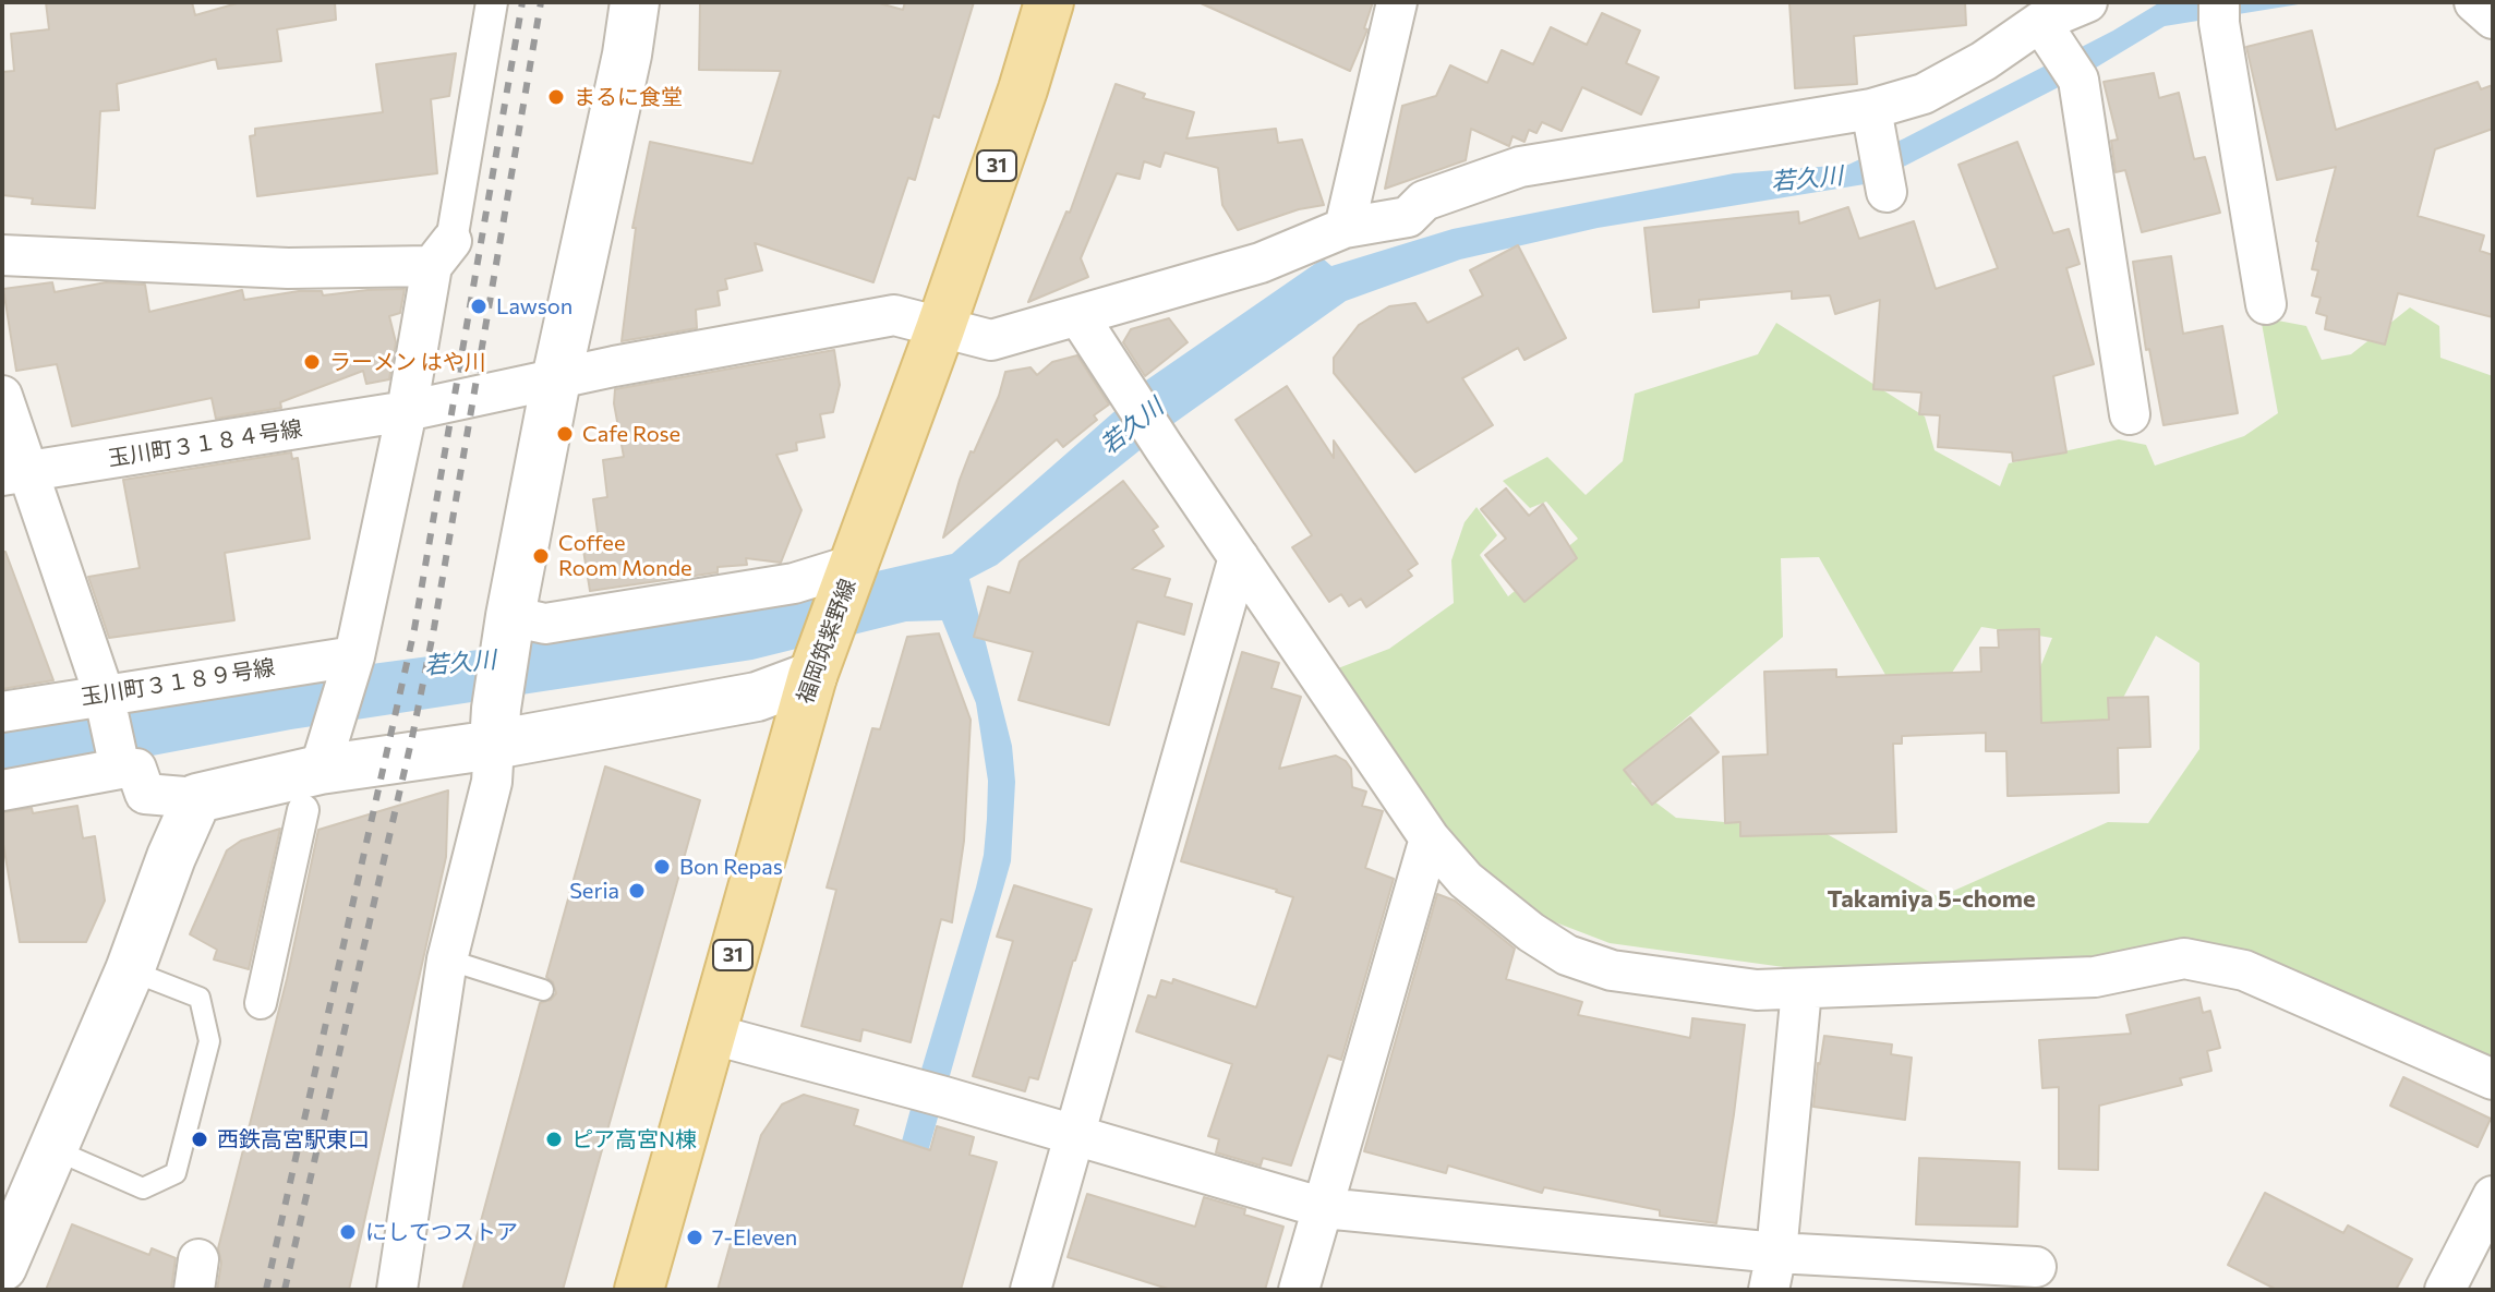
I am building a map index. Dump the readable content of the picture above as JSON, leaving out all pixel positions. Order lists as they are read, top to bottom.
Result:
{
  "streets": {
    "main road": ["31", "福岡筑紫野線"],
    "street": ["玉川町３１８４号線", "玉川町３１８９号線"]
  },
  "crossings": [
    ["玉川町３１８４号線", "福岡筑紫野線"]
  ],
  "districts": ["Takamiya 5-chome"],
  "water": ["若久川"],
  "places": [
    "まるに食堂",
    "Lawson",
    "ラーメン はや川",
    "Cafe Rose",
    "Coffee Room Monde",
    "Bon Repas",
    "Seria",
    "西鉄高宮駅東口",
    "ピア高宮N棟",
    "にしてつストア",
    "7-Eleven"
  ]
}
